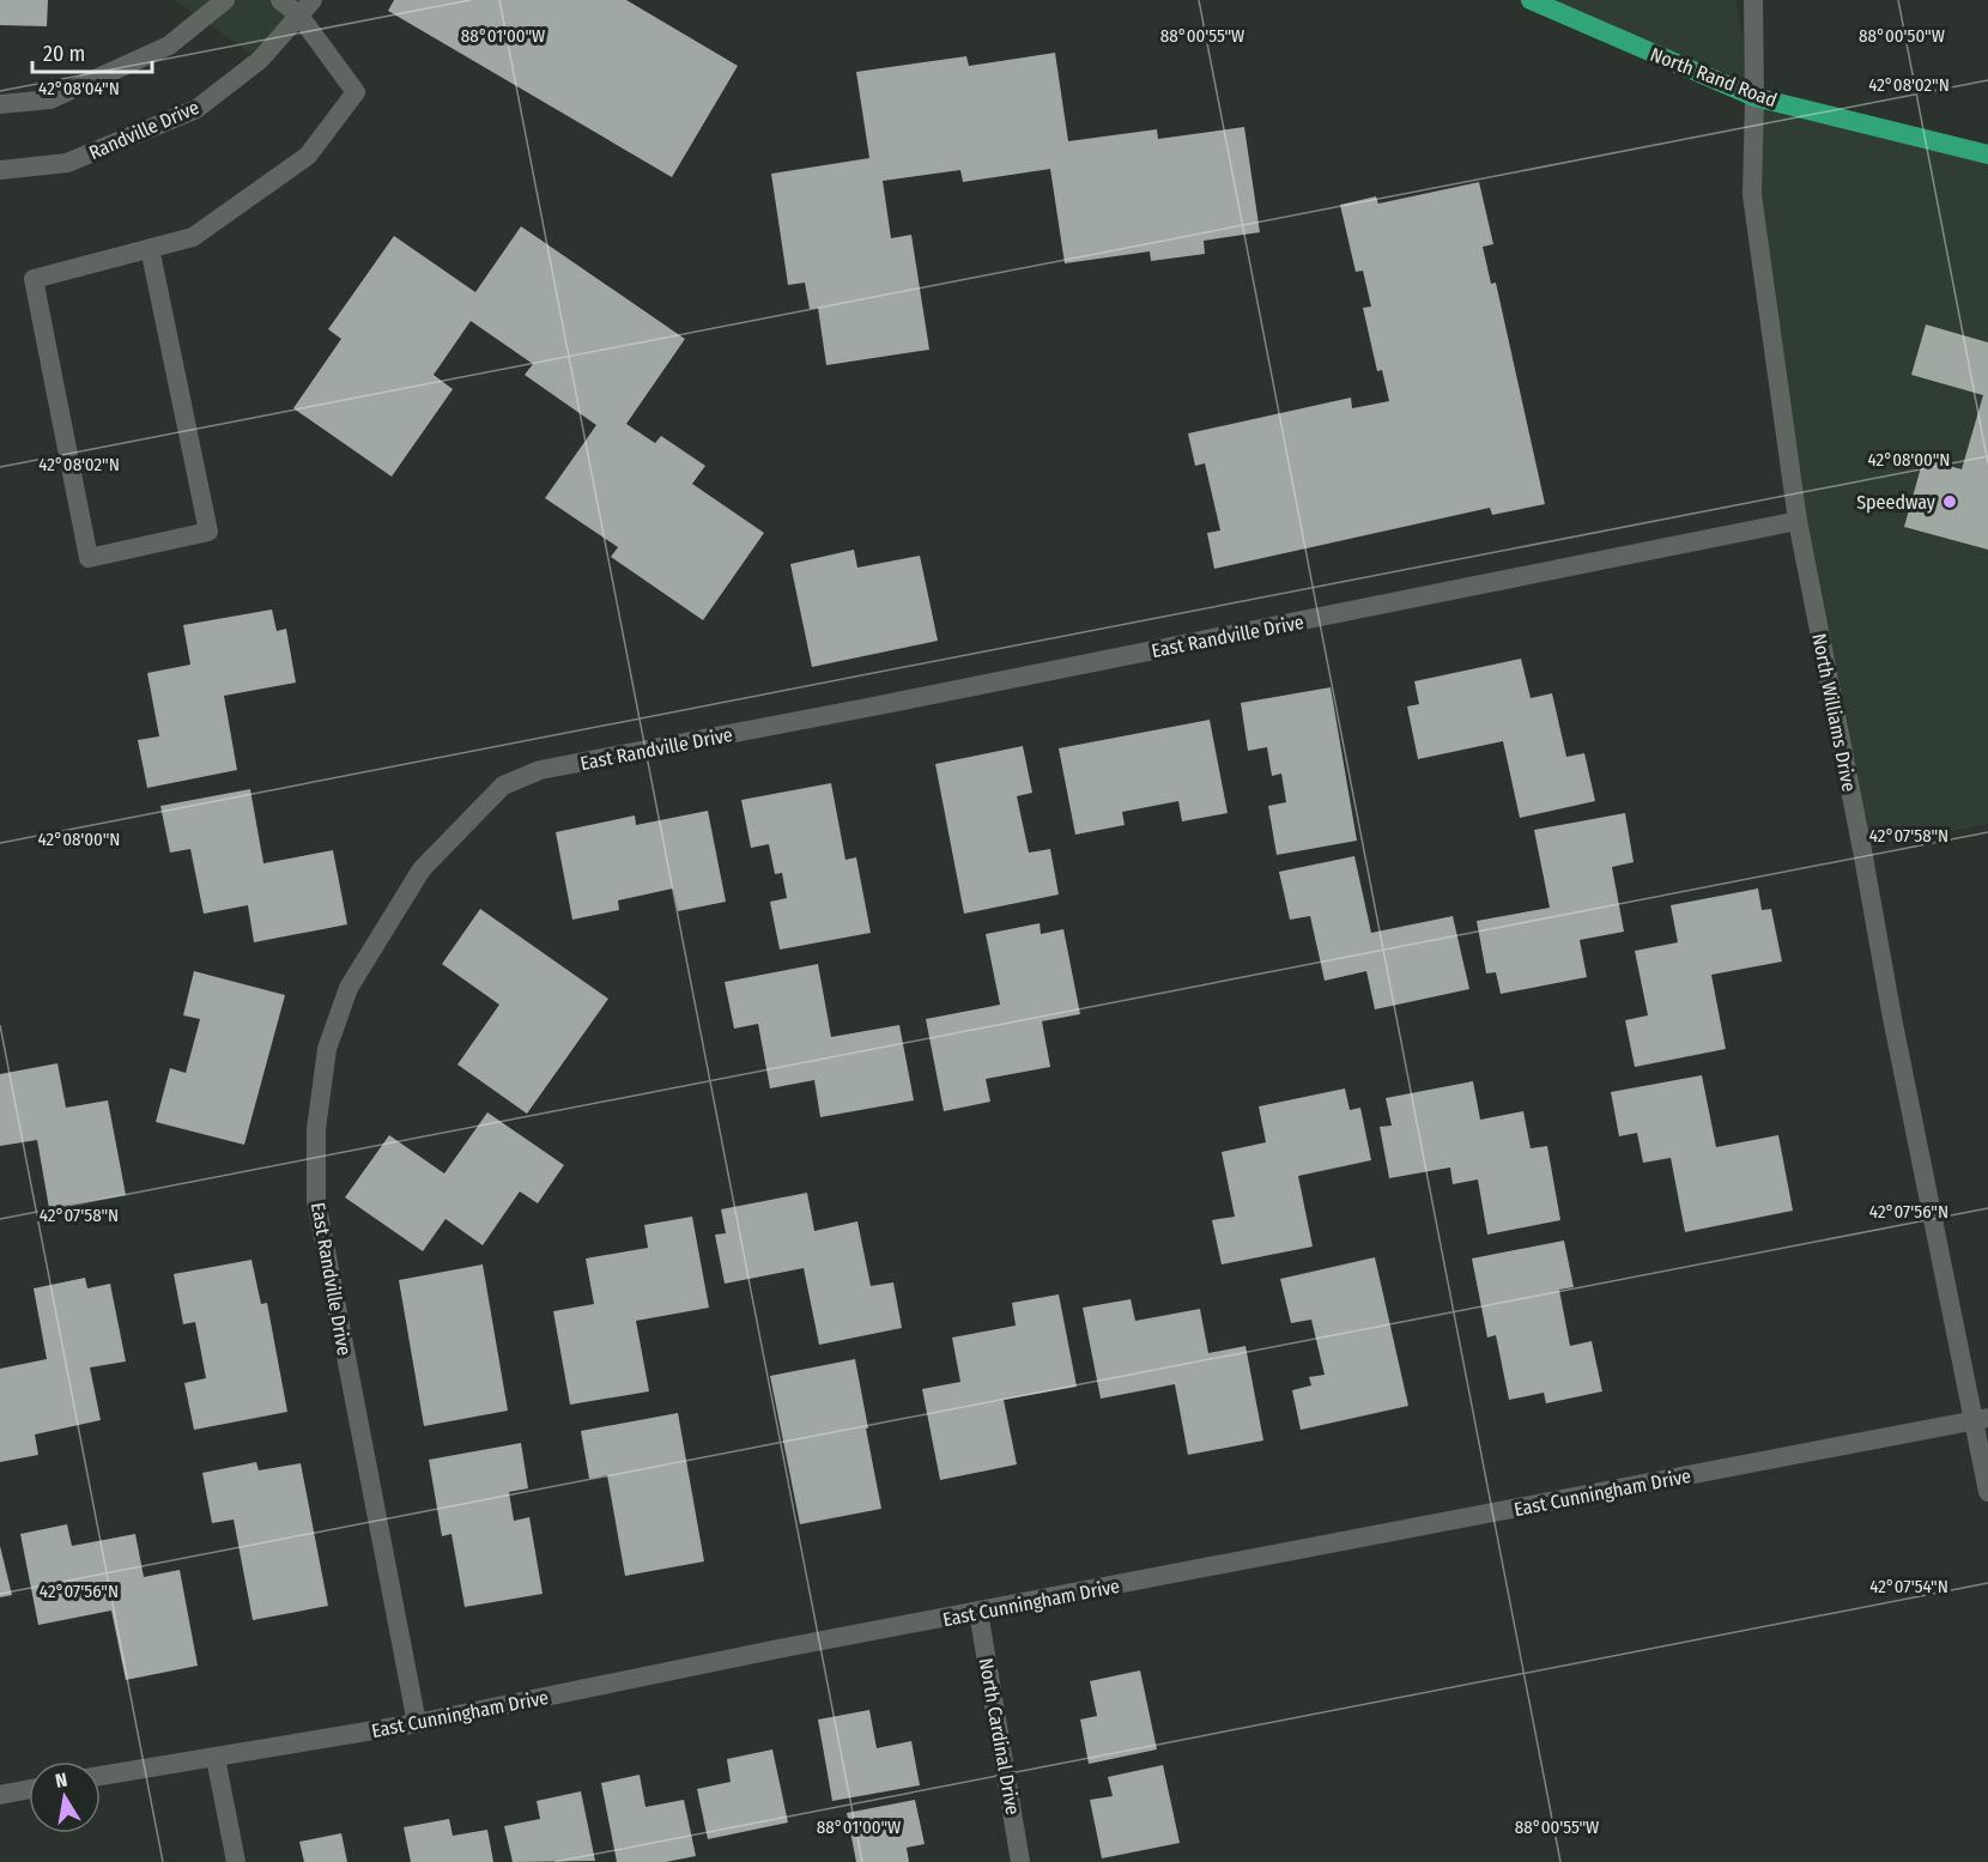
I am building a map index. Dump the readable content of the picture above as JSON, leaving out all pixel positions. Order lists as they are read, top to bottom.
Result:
{
  "streets": {
    "main road": ["North Rand Road"],
    "street": [
      "Randville Drive",
      "East Randville Drive",
      "North Williams Drive",
      "East Cunningham Drive",
      "North Cardinal Drive"
    ]
  },
  "crossings": [
    ["North Rand Road", "North Williams Drive"],
    ["East Randville Drive", "North Williams Drive"],
    ["East Randville Drive", "East Cunningham Drive"],
    ["North Williams Drive", "East Cunningham Drive"],
    ["East Cunningham Drive", "North Cardinal Drive"]
  ],
  "places": ["Speedway"],
  "scale_bar": "20 m",
  "north": "top",
  "coordinates": [
    "88°01'00\"W",
    "88°00'55\"W",
    "88°00'50\"W",
    "42°08'02\"N",
    "42°08'04\"N",
    "42°08'00\"N",
    "42°07'58\"N",
    "42°07'56\"N",
    "42°07'54\"N"
  ]
}
